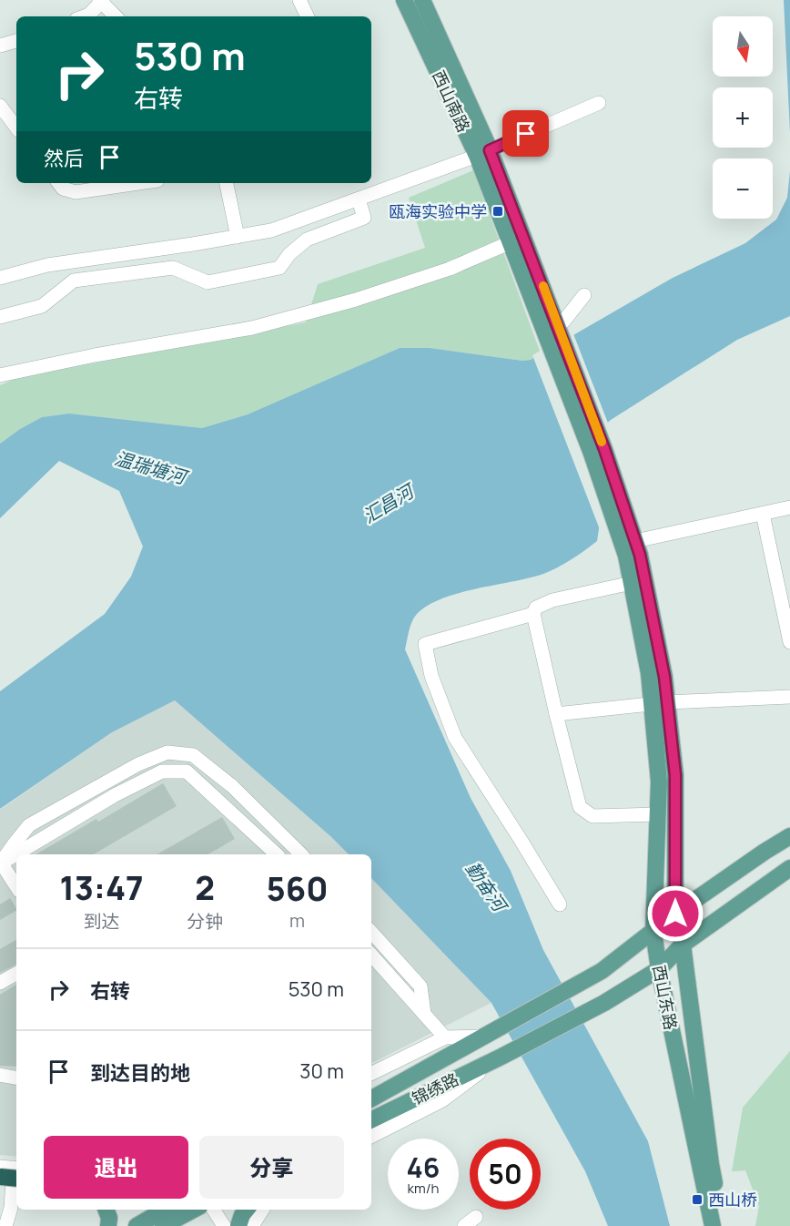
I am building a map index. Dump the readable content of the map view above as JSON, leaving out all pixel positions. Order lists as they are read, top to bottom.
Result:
{
  "streets": {
    "main road": ["西山南路", "西山东路", "锦绣路"]
  },
  "crossings": [
    ["西山南路", "西山东路"],
    ["西山南路", "锦绣路"],
    ["西山东路", "锦绣路"]
  ],
  "water": ["温瑞塘河", "汇昌河", "勤奋河"],
  "places": {
    "transit": ["瓯海实验中学", "西山桥"]
  },
  "north": "bottom",
  "page": {
    "map_buttons": ["+", "−"],
    "turn": ["530 m", "右转"],
    "then": "然后",
    "eta": [
      "13:47",
      "到达",
      "2",
      "分钟",
      "560",
      "m"
    ],
    "list": [
      {
        "name": "右转",
        "value": "530 m"
      },
      {
        "name": "到达目的地",
        "value": "30 m"
      }
    ],
    "buttons": ["退出", "分享"],
    "speed": "46 km/h",
    "limit": "50"
  }
}
